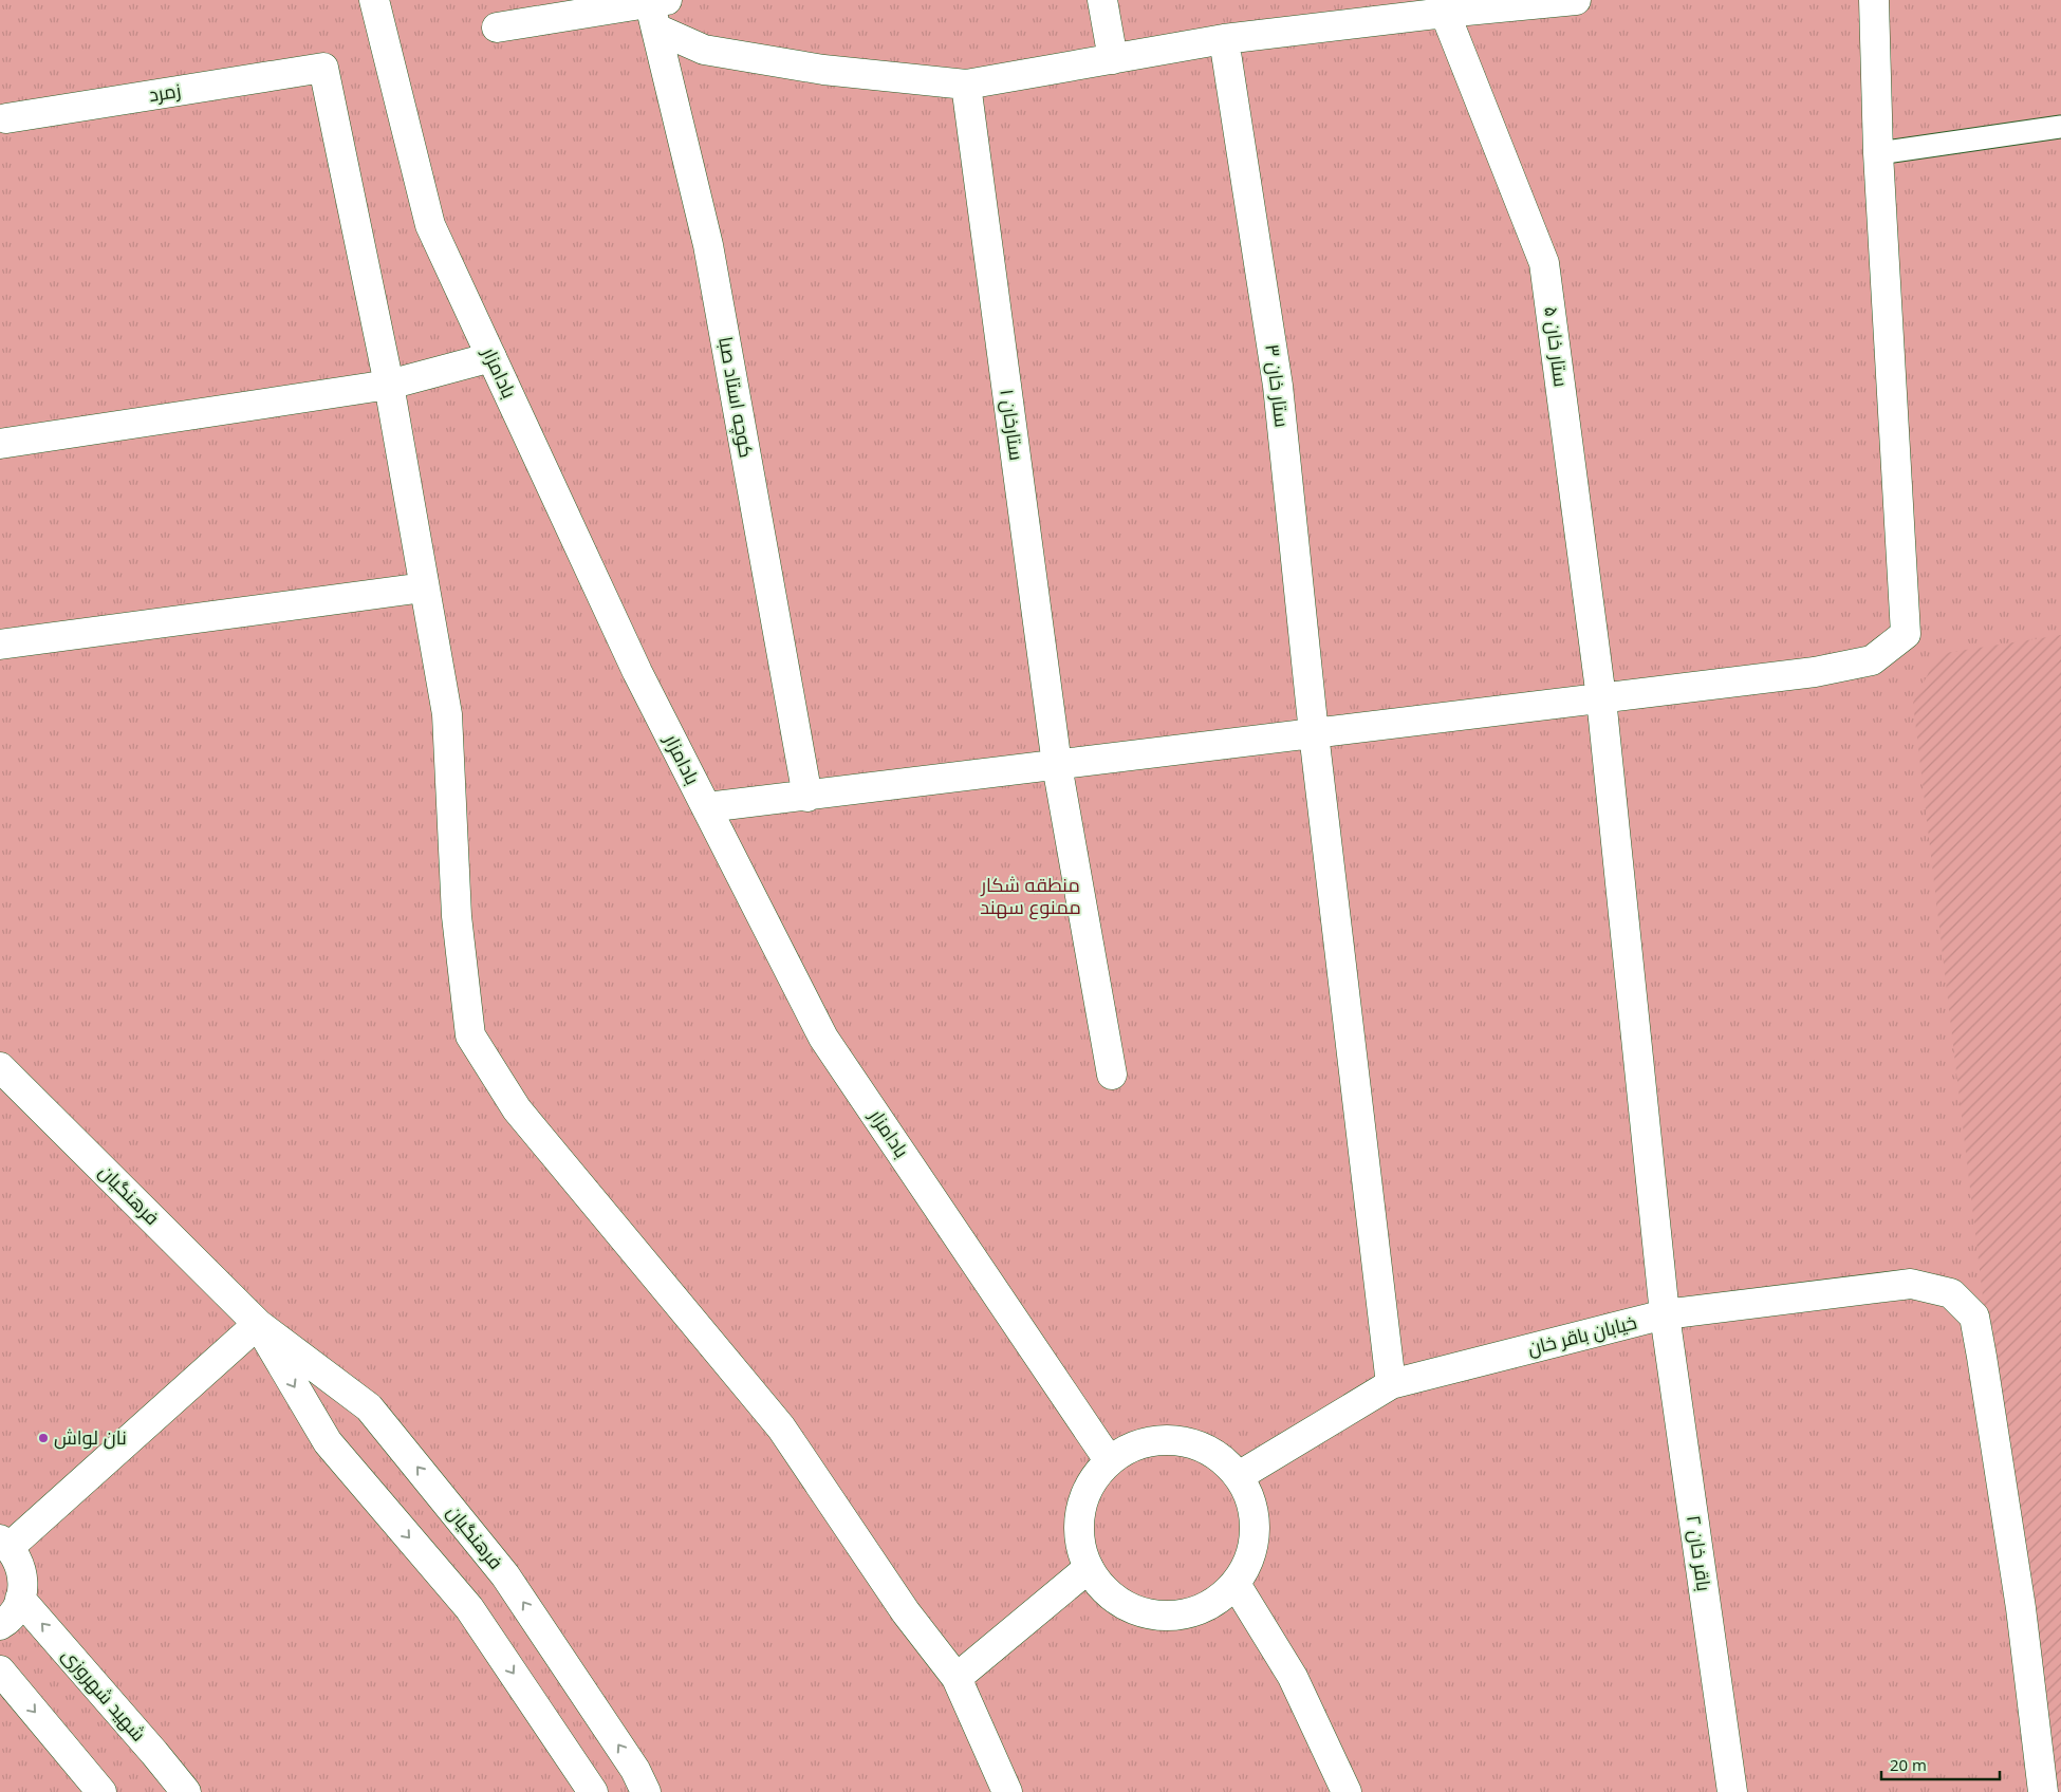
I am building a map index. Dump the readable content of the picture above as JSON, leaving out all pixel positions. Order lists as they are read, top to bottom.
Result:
{
  "streets": {
    "street": [
      "زمرد",
      "ستار خان ۵",
      "بادامزار",
      "ستار خان ۳",
      "کوچه استاد صبا",
      "ستارخان ۱",
      "فرهنگیان",
      "خیابان باقر خان",
      "باقر خان ۲",
      "شهید شهروزی"
    ]
  },
  "crossings": [
    ["ستار خان ۵", "خیابان باقر خان"],
    ["ستار خان ۵", "باقر خان ۲"],
    ["بادامزار", "خیابان باقر خان"],
    ["ستار خان ۳", "خیابان باقر خان"],
    ["خیابان باقر خان", "باقر خان ۲"]
  ],
  "parks": ["منطقه شکار ممنوع سهند"],
  "places": ["نان لواش"],
  "scale_bar": "20 m"
}
